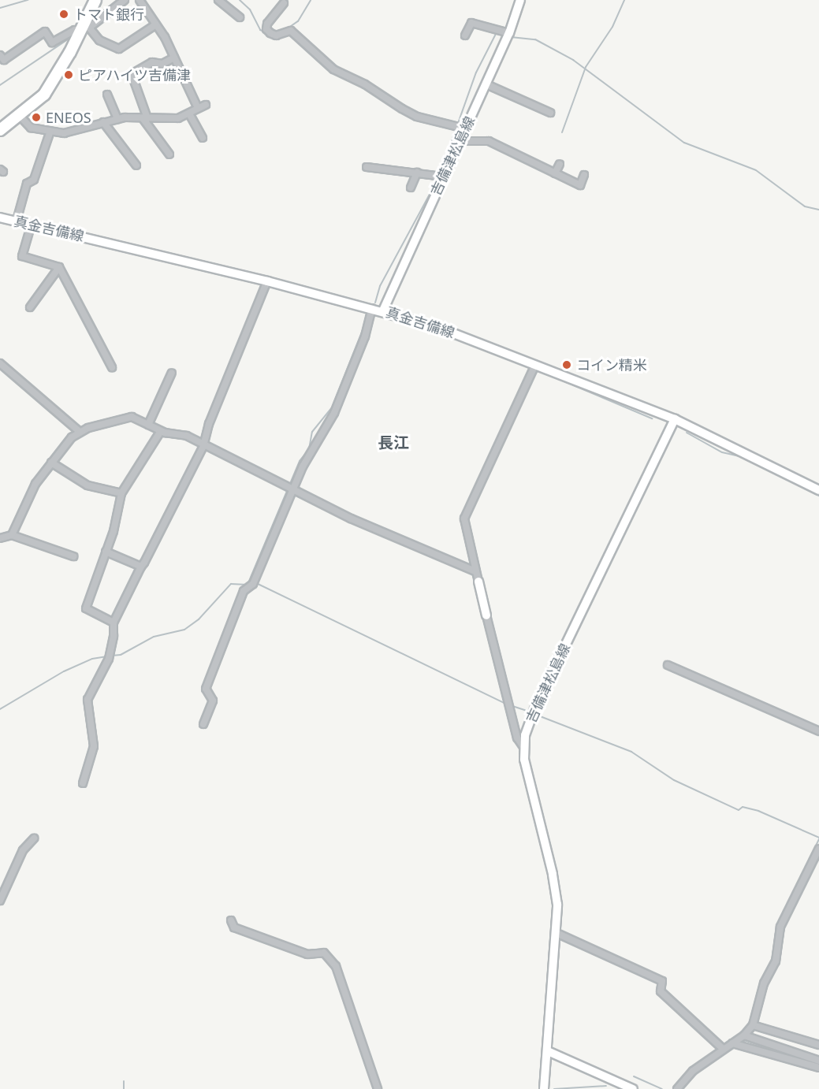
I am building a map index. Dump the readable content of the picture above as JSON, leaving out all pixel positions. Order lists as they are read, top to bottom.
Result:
{
  "streets": {
    "main road": ["吉備津松島線", "真金吉備線"]
  },
  "crossings": [
    ["吉備津松島線", "真金吉備線"]
  ],
  "districts": ["長江"],
  "places": [
    "トマト銀行",
    "ピアハイツ吉備津",
    "ENEOS",
    "コイン精米"
  ]
}
